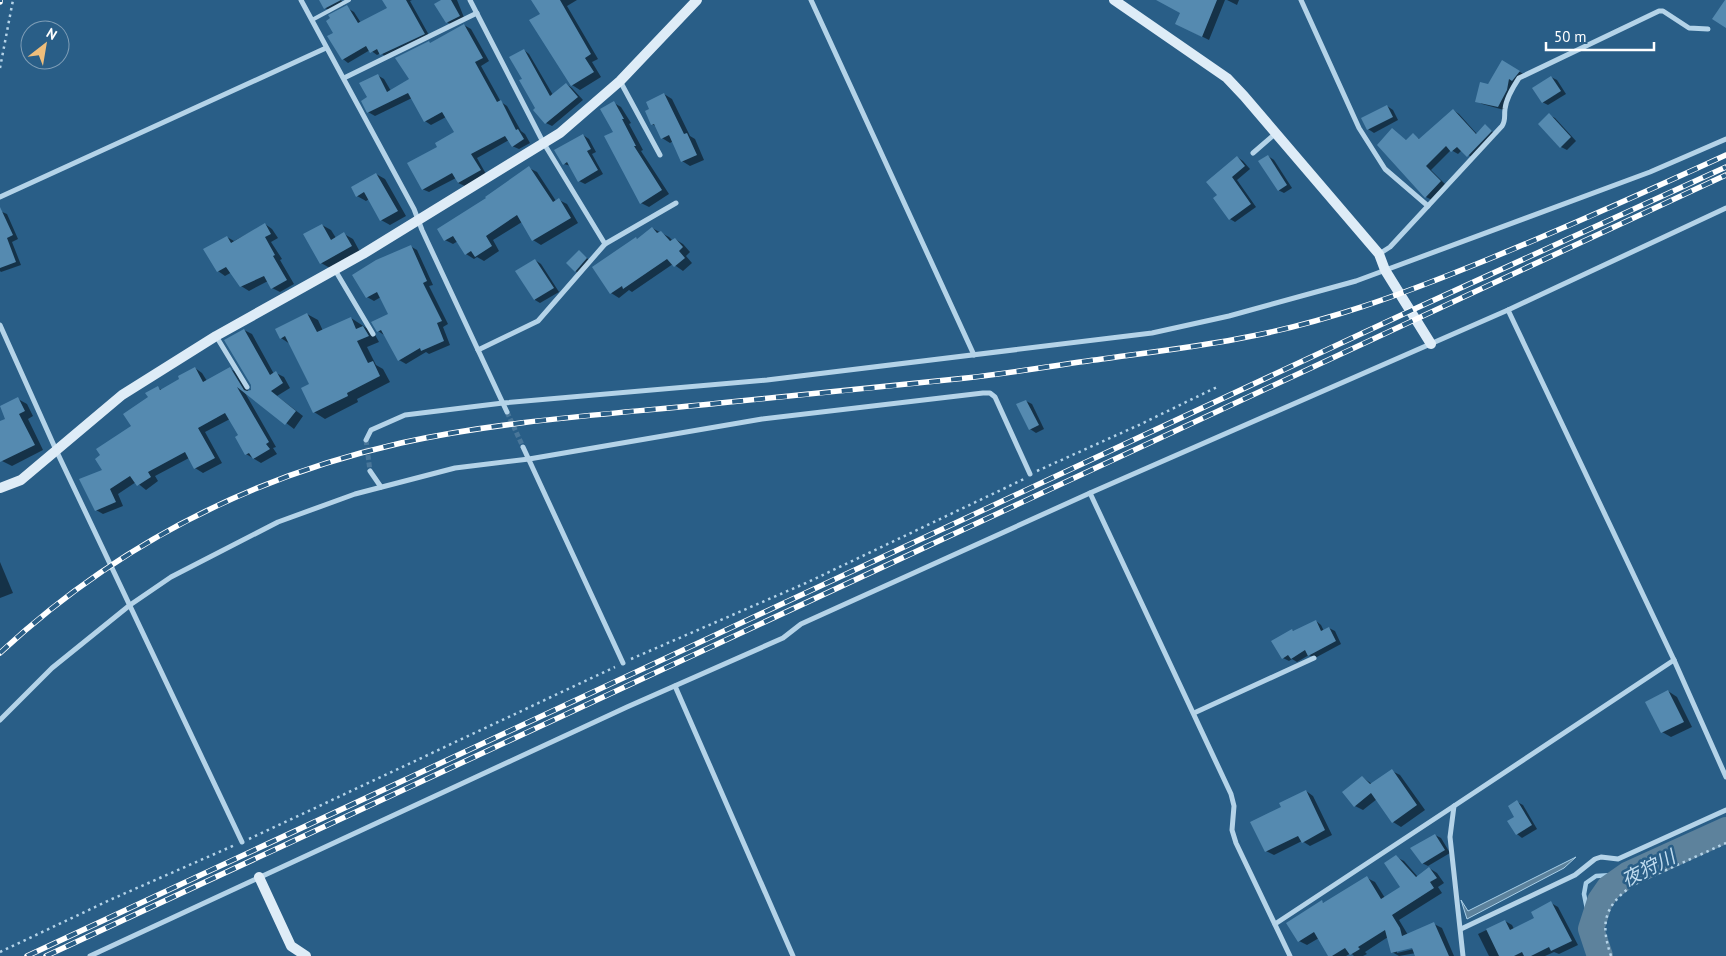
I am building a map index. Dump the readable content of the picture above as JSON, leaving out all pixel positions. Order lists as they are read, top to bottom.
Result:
{
  "water": ["夜狩川"],
  "scale_bar": "50 m",
  "north": "top right"
}
